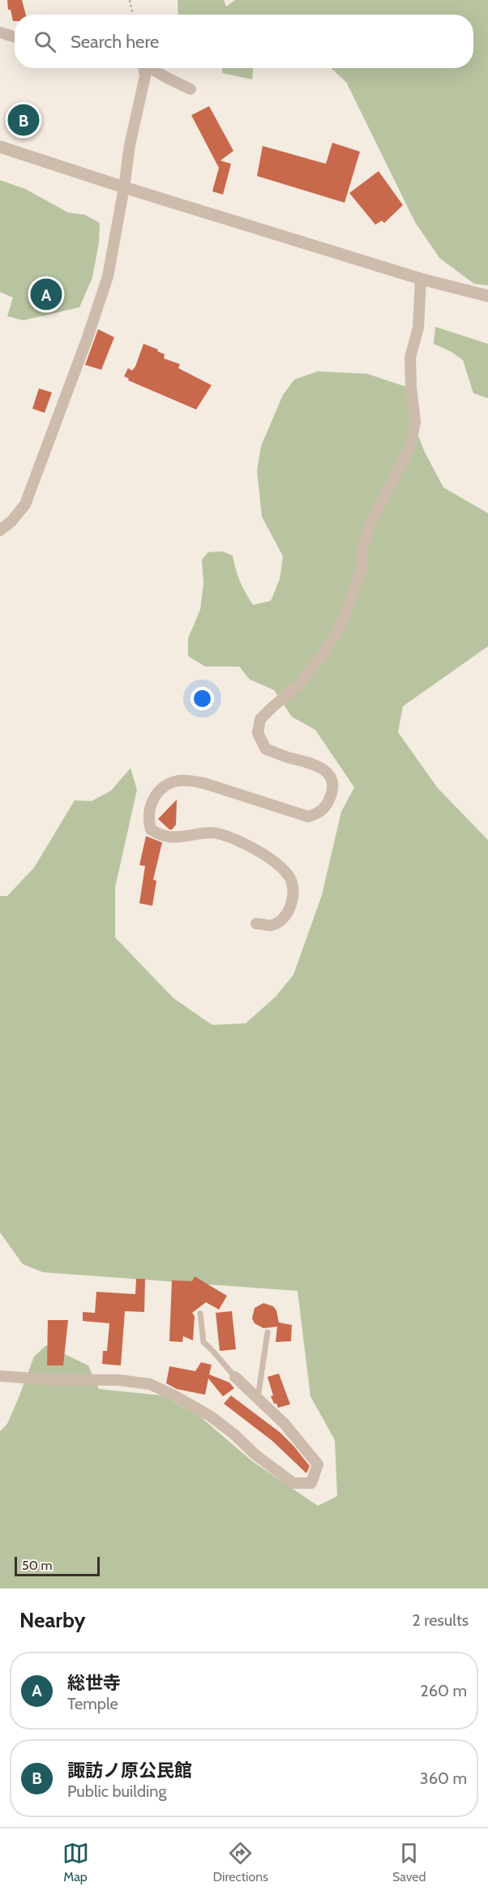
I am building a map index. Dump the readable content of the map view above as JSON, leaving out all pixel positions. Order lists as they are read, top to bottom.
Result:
{
  "scale_bar": "50 m",
  "page": {
    "search": "Search here",
    "pins": ["B", "A"],
    "scale": "50 m",
    "heading": ["Nearby", "2 results"],
    "list": [
      {
        "mark": "A",
        "name": "総世寺",
        "note": "Temple",
        "value": "260 m"
      },
      {
        "mark": "B",
        "name": "諏訪ノ原公民館",
        "note": "Public building",
        "value": "360 m"
      }
    ],
    "nav": ["Map", "Directions", "Saved"]
  }
}
